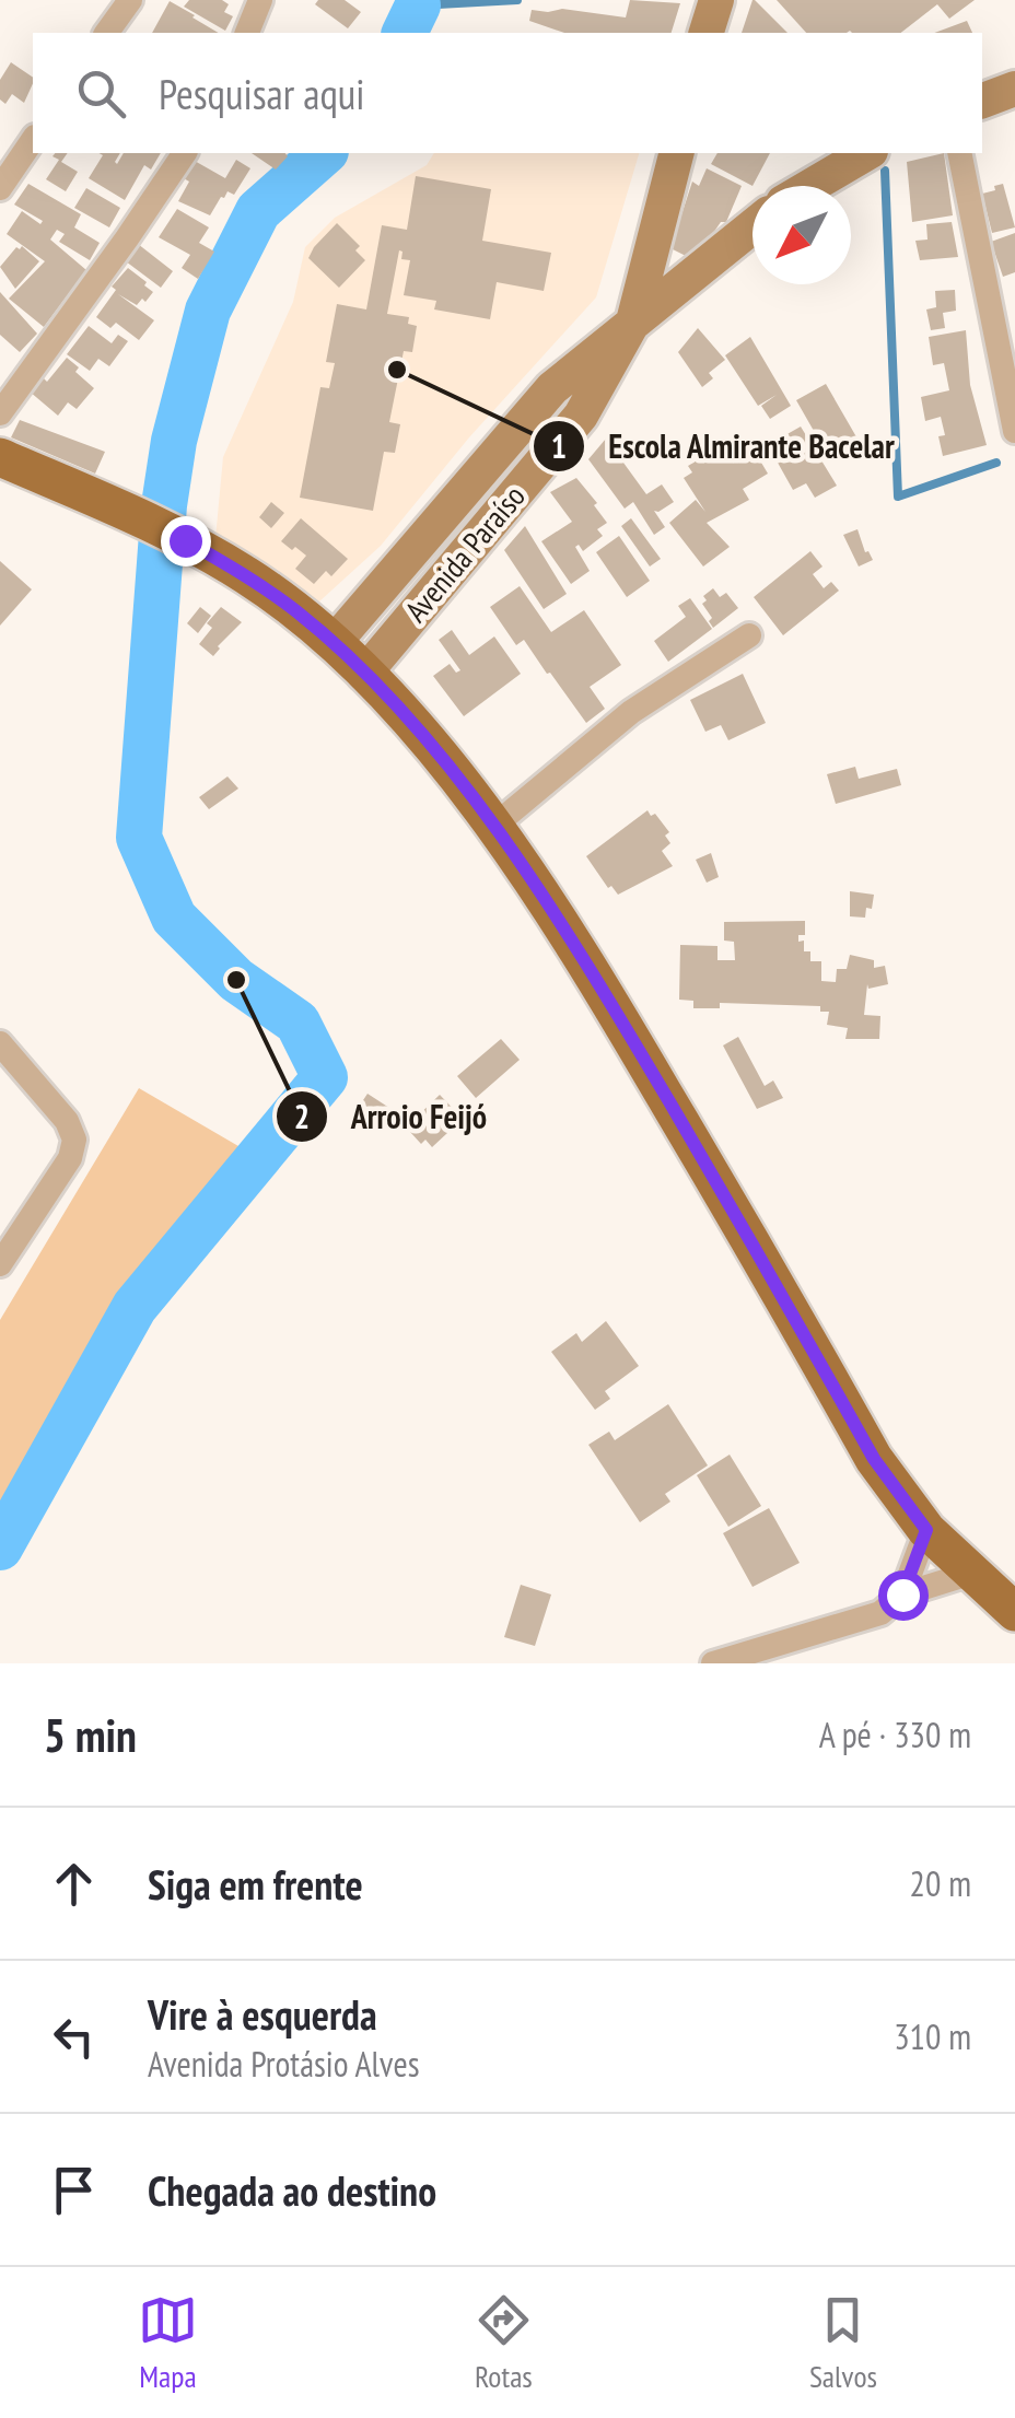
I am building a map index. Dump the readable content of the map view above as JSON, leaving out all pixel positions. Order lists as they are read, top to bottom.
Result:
{
  "streets": {
    "main road": ["Avenida Paraíso"]
  },
  "places": ["Escola Almirante Bacelar", "Arroio Feijó"],
  "north": "bottom left",
  "page": {
    "search": "Pesquisar aqui",
    "heading": ["5 min", "A pé · 330 m"],
    "list": [
      ["Siga em frente", "20 m"],
      ["Vire à esquerda", "Avenida Protásio Alves", "310 m"],
      "Chegada ao destino"
    ],
    "nav": ["Mapa", "Rotas", "Salvos"]
  }
}
